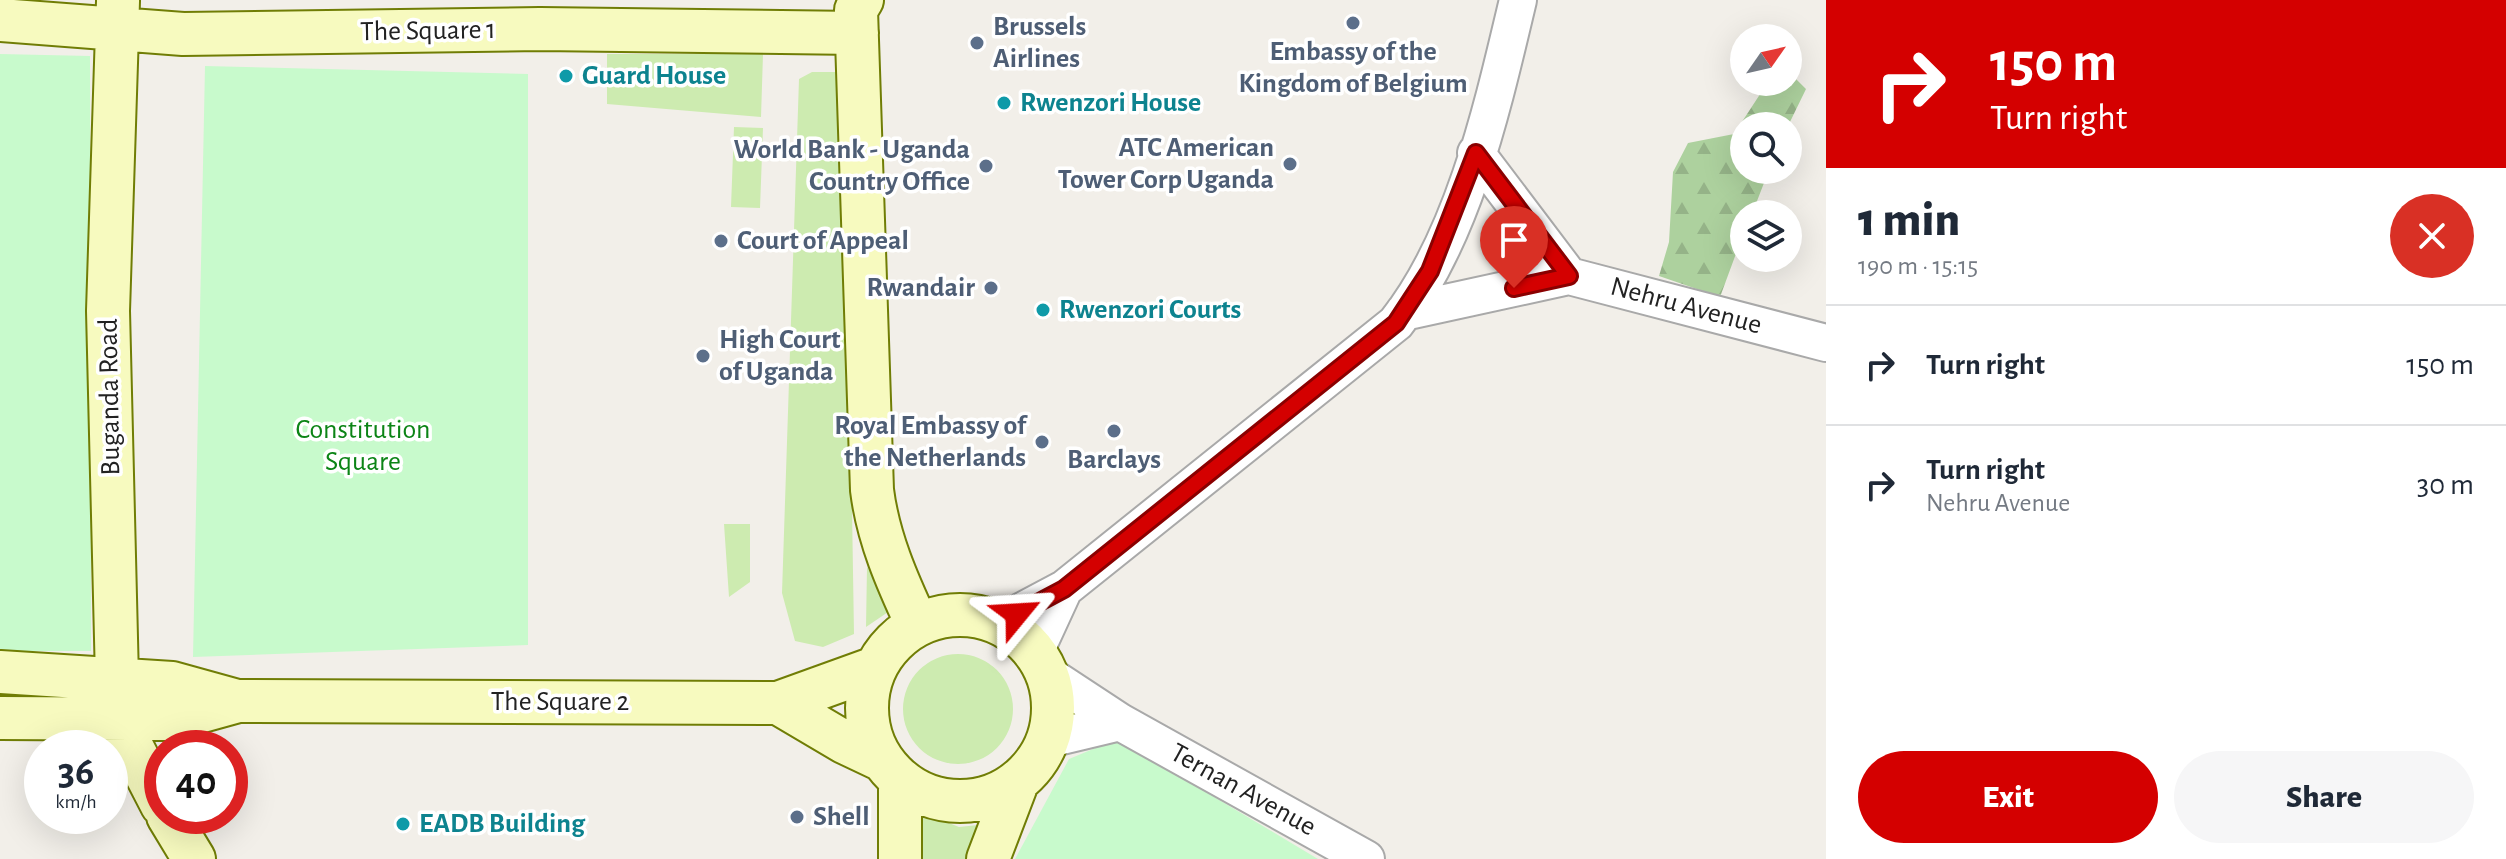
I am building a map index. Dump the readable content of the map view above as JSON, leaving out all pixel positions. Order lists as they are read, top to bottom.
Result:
{
  "streets": {
    "main road": ["The Square 1", "Buganda Road", "The Square 2"],
    "street": ["Nehru Avenue", "Ternan Avenue"]
  },
  "crossings": [
    ["The Square 1", "Buganda Road"],
    ["Buganda Road", "The Square 2"],
    ["The Square 2", "Ternan Avenue"]
  ],
  "parks": ["Constitution Square"],
  "places": [
    "Embassy of the Kingdom of Belgium",
    "Brussels Airlines",
    "Guard House",
    "Rwenzori House",
    "ATC American Tower Corp Uganda",
    "World Bank - Uganda Country Office",
    "Court of Appeal",
    "Rwandair",
    "Rwenzori Courts",
    "High Court of Uganda",
    "Barclays",
    "Royal Embassy of the Netherlands",
    "Shell",
    "EADB Building"
  ],
  "north": "top right",
  "page": {
    "turn": ["150 m", "Turn right"],
    "heading": ["1 min", "190 m · 15:15"],
    "list": [
      {
        "name": "Turn right",
        "value": "150 m"
      },
      {
        "name": "Turn right",
        "note": "Nehru Avenue",
        "value": "30 m"
      }
    ],
    "speed": "36 km/h",
    "limit": "40",
    "buttons": ["Exit", "Share"]
  }
}
